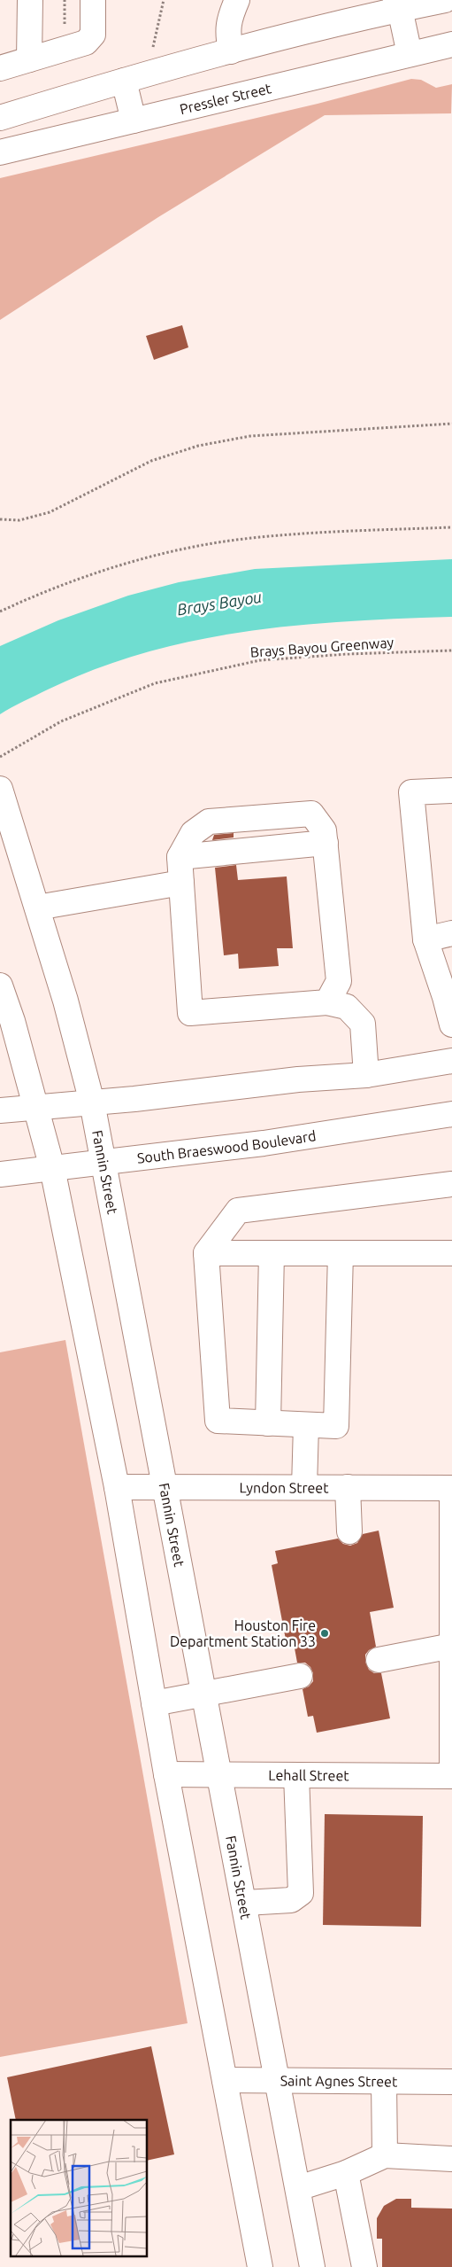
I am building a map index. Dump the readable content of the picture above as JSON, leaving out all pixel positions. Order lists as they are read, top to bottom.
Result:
{
  "streets": {
    "main road": [
      "Pressler Street",
      "South Braeswood Boulevard",
      "Fannin Street",
      "Lyndon Street",
      "Lehall Street",
      "Saint Agnes Street"
    ],
    "path": ["Brays Bayou Greenway"]
  },
  "crossings": [
    ["South Braeswood Boulevard", "Fannin Street"],
    ["Fannin Street", "Lyndon Street"],
    ["Fannin Street", "Lehall Street"],
    ["Fannin Street", "Saint Agnes Street"]
  ],
  "water": ["Brays Bayou"],
  "places": ["Houston Fire Department Station 33"]
}
